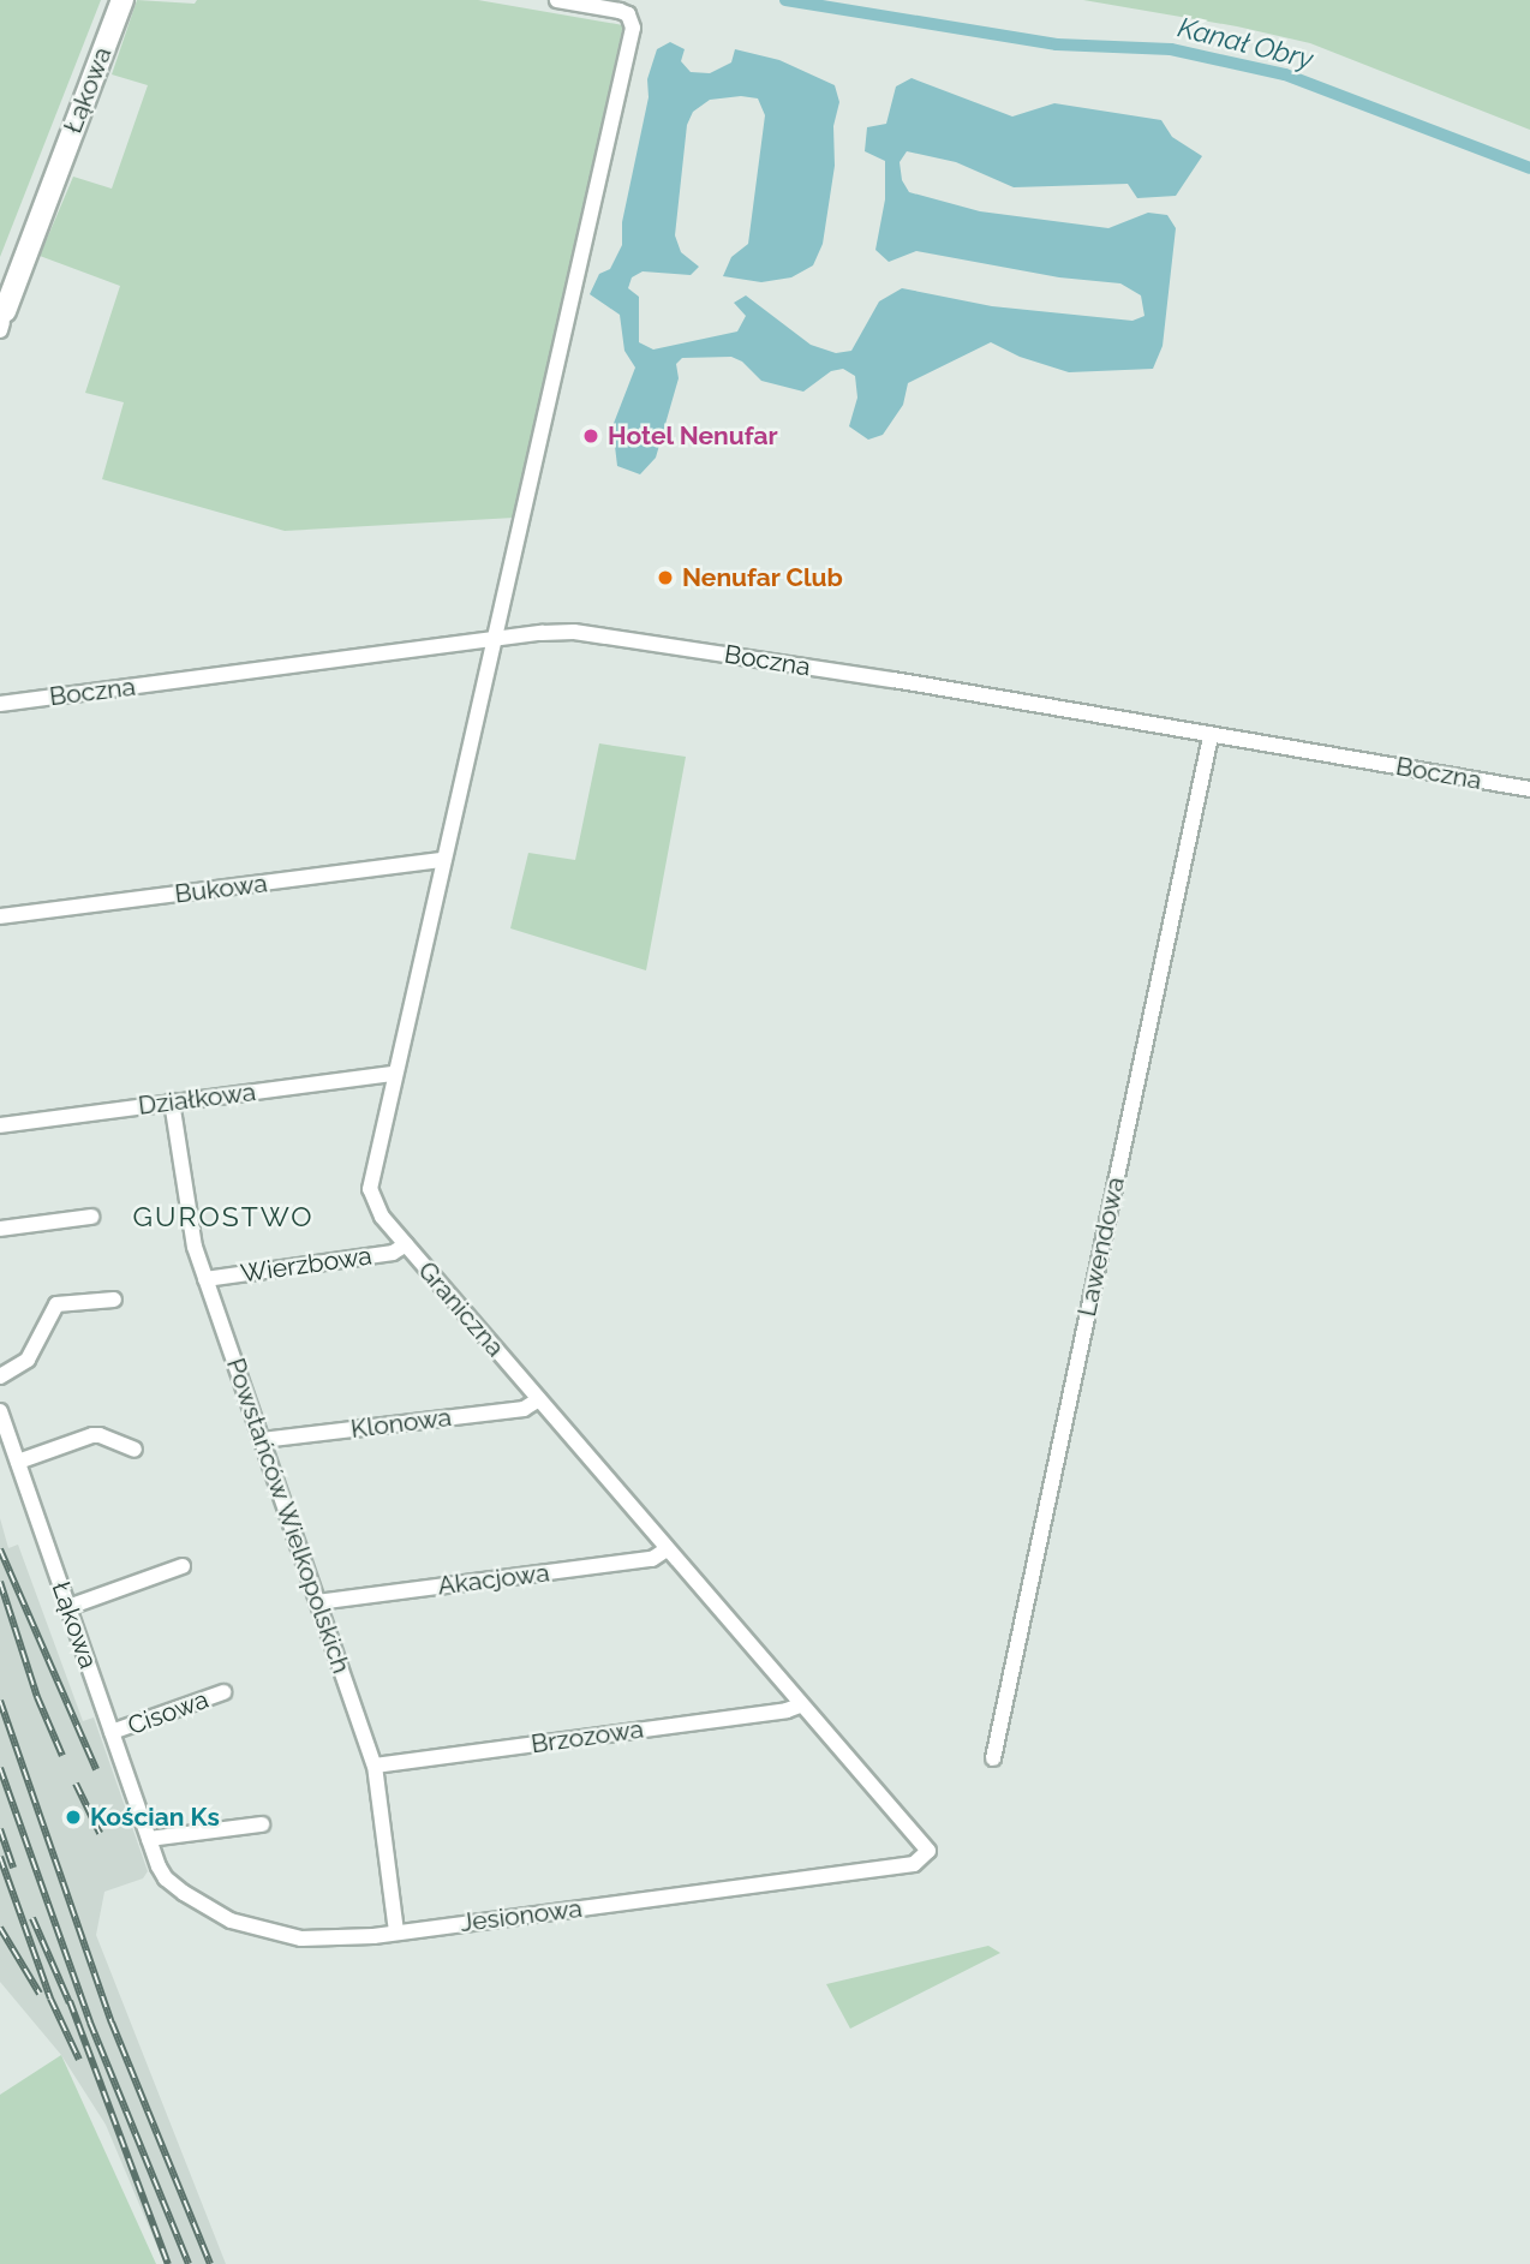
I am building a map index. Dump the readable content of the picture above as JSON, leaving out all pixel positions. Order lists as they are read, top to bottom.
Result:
{
  "streets": {
    "street": [
      "Łąkowa",
      "Boczna",
      "Bukowa",
      "Działkowa",
      "Lawendowa",
      "Wierzbowa",
      "Graniczna",
      "Klonowa",
      "Powstańców Wielkopolskich",
      "Akacjowa",
      "Cisowa",
      "Brzozowa",
      "Jesionowa"
    ]
  },
  "crossings": [
    ["Łąkowa", "Cisowa"],
    ["Łąkowa", "Jesionowa"],
    ["Boczna", "Lawendowa"],
    ["Boczna", "Graniczna"],
    ["Bukowa", "Graniczna"],
    ["Działkowa", "Graniczna"],
    ["Działkowa", "Powstańców Wielkopolskich"],
    ["Wierzbowa", "Graniczna"],
    ["Wierzbowa", "Powstańców Wielkopolskich"],
    ["Graniczna", "Klonowa"],
    ["Graniczna", "Akacjowa"],
    ["Graniczna", "Brzozowa"],
    ["Graniczna", "Jesionowa"],
    ["Klonowa", "Powstańców Wielkopolskich"],
    ["Powstańców Wielkopolskich", "Akacjowa"],
    ["Powstańców Wielkopolskich", "Brzozowa"],
    ["Powstańców Wielkopolskich", "Jesionowa"]
  ],
  "districts": ["GUROSTWO"],
  "water": ["Kanał Obry"],
  "places": ["Hotel Nenufar", "Nenufar Club", "Kościan Ks"]
}
